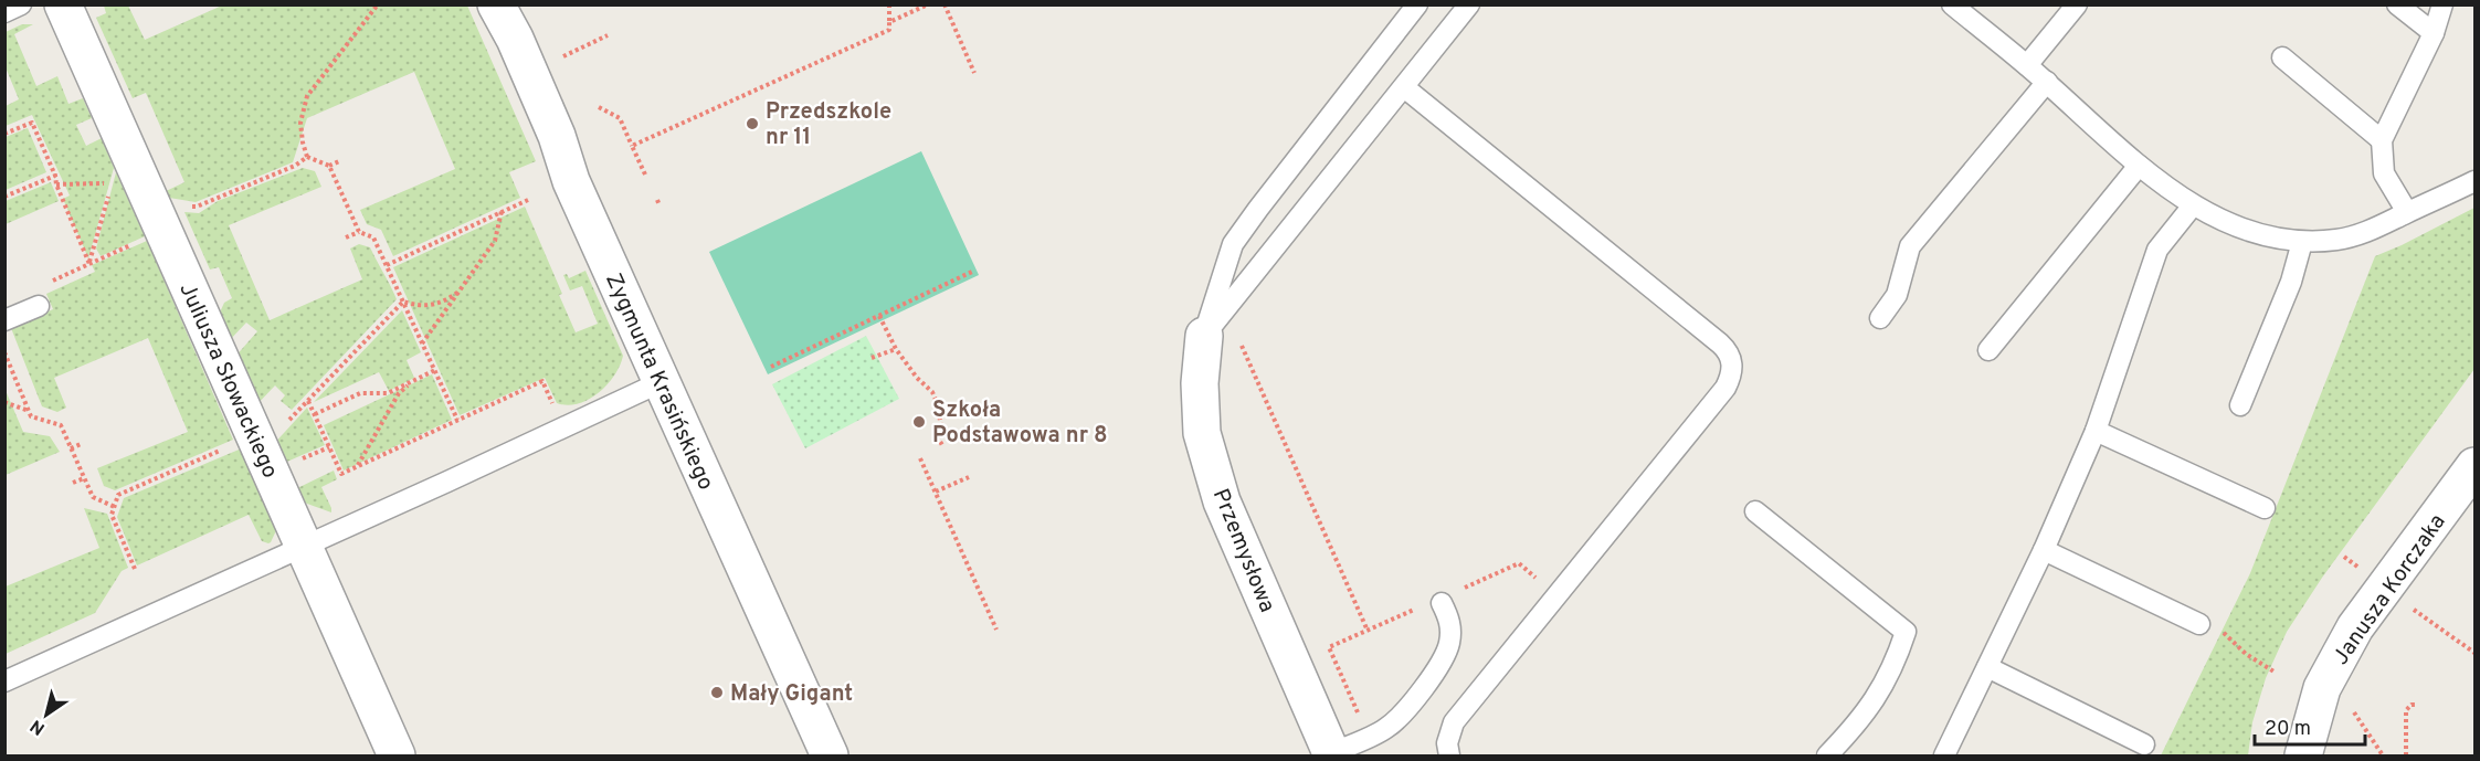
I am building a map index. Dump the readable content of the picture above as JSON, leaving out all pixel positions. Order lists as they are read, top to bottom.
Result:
{
  "streets": {
    "street": [
      "Juliusza Słowackiego",
      "Zygmunta Krasińskiego",
      "Przemysłowa",
      "Janusza Korczaka"
    ]
  },
  "places": ["Przedszkole nr 11", "Szkoła Podstawowa nr 8", "Mały Gigant"],
  "scale_bar": "20 m",
  "north": "bottom left"
}
